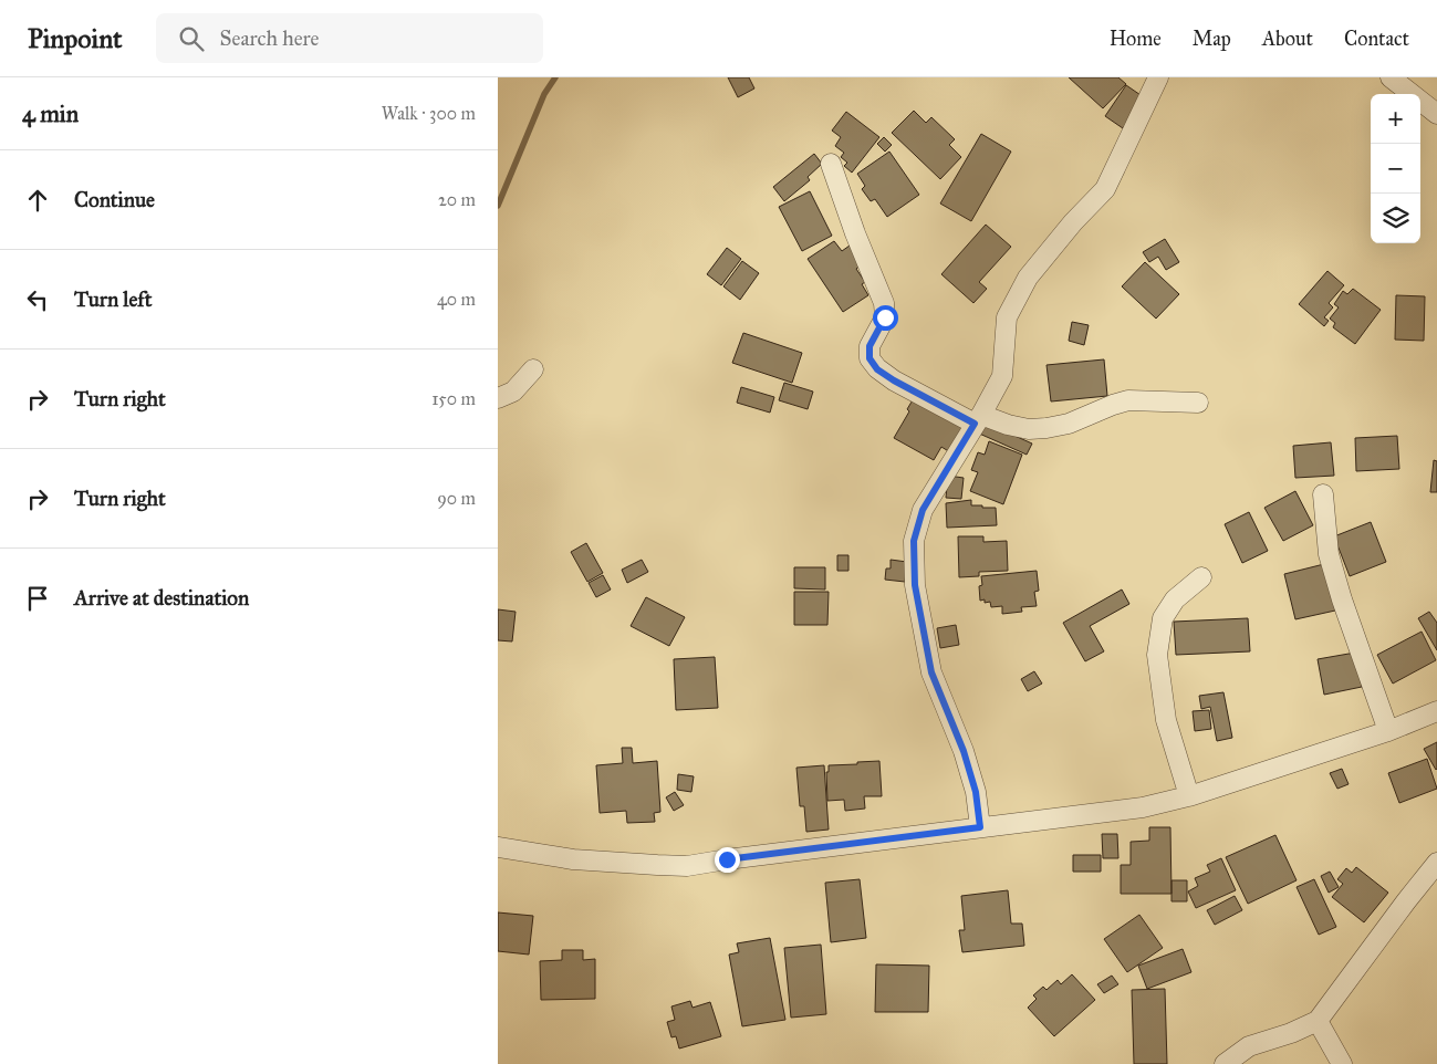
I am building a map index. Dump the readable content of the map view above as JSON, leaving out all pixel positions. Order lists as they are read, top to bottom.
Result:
{
  "page": {
    "header": "Pinpoint",
    "search": "Search here",
    "nav": [
      "Home",
      "Map",
      "About",
      "Contact"
    ],
    "heading": ["4 min", "Walk · 300 m"],
    "map_buttons": ["+", "−"],
    "list": [
      ["Continue", "20 m"],
      ["Turn left", "40 m"],
      ["Turn right", "150 m"],
      ["Turn right", "90 m"],
      "Arrive at destination"
    ]
  }
}
